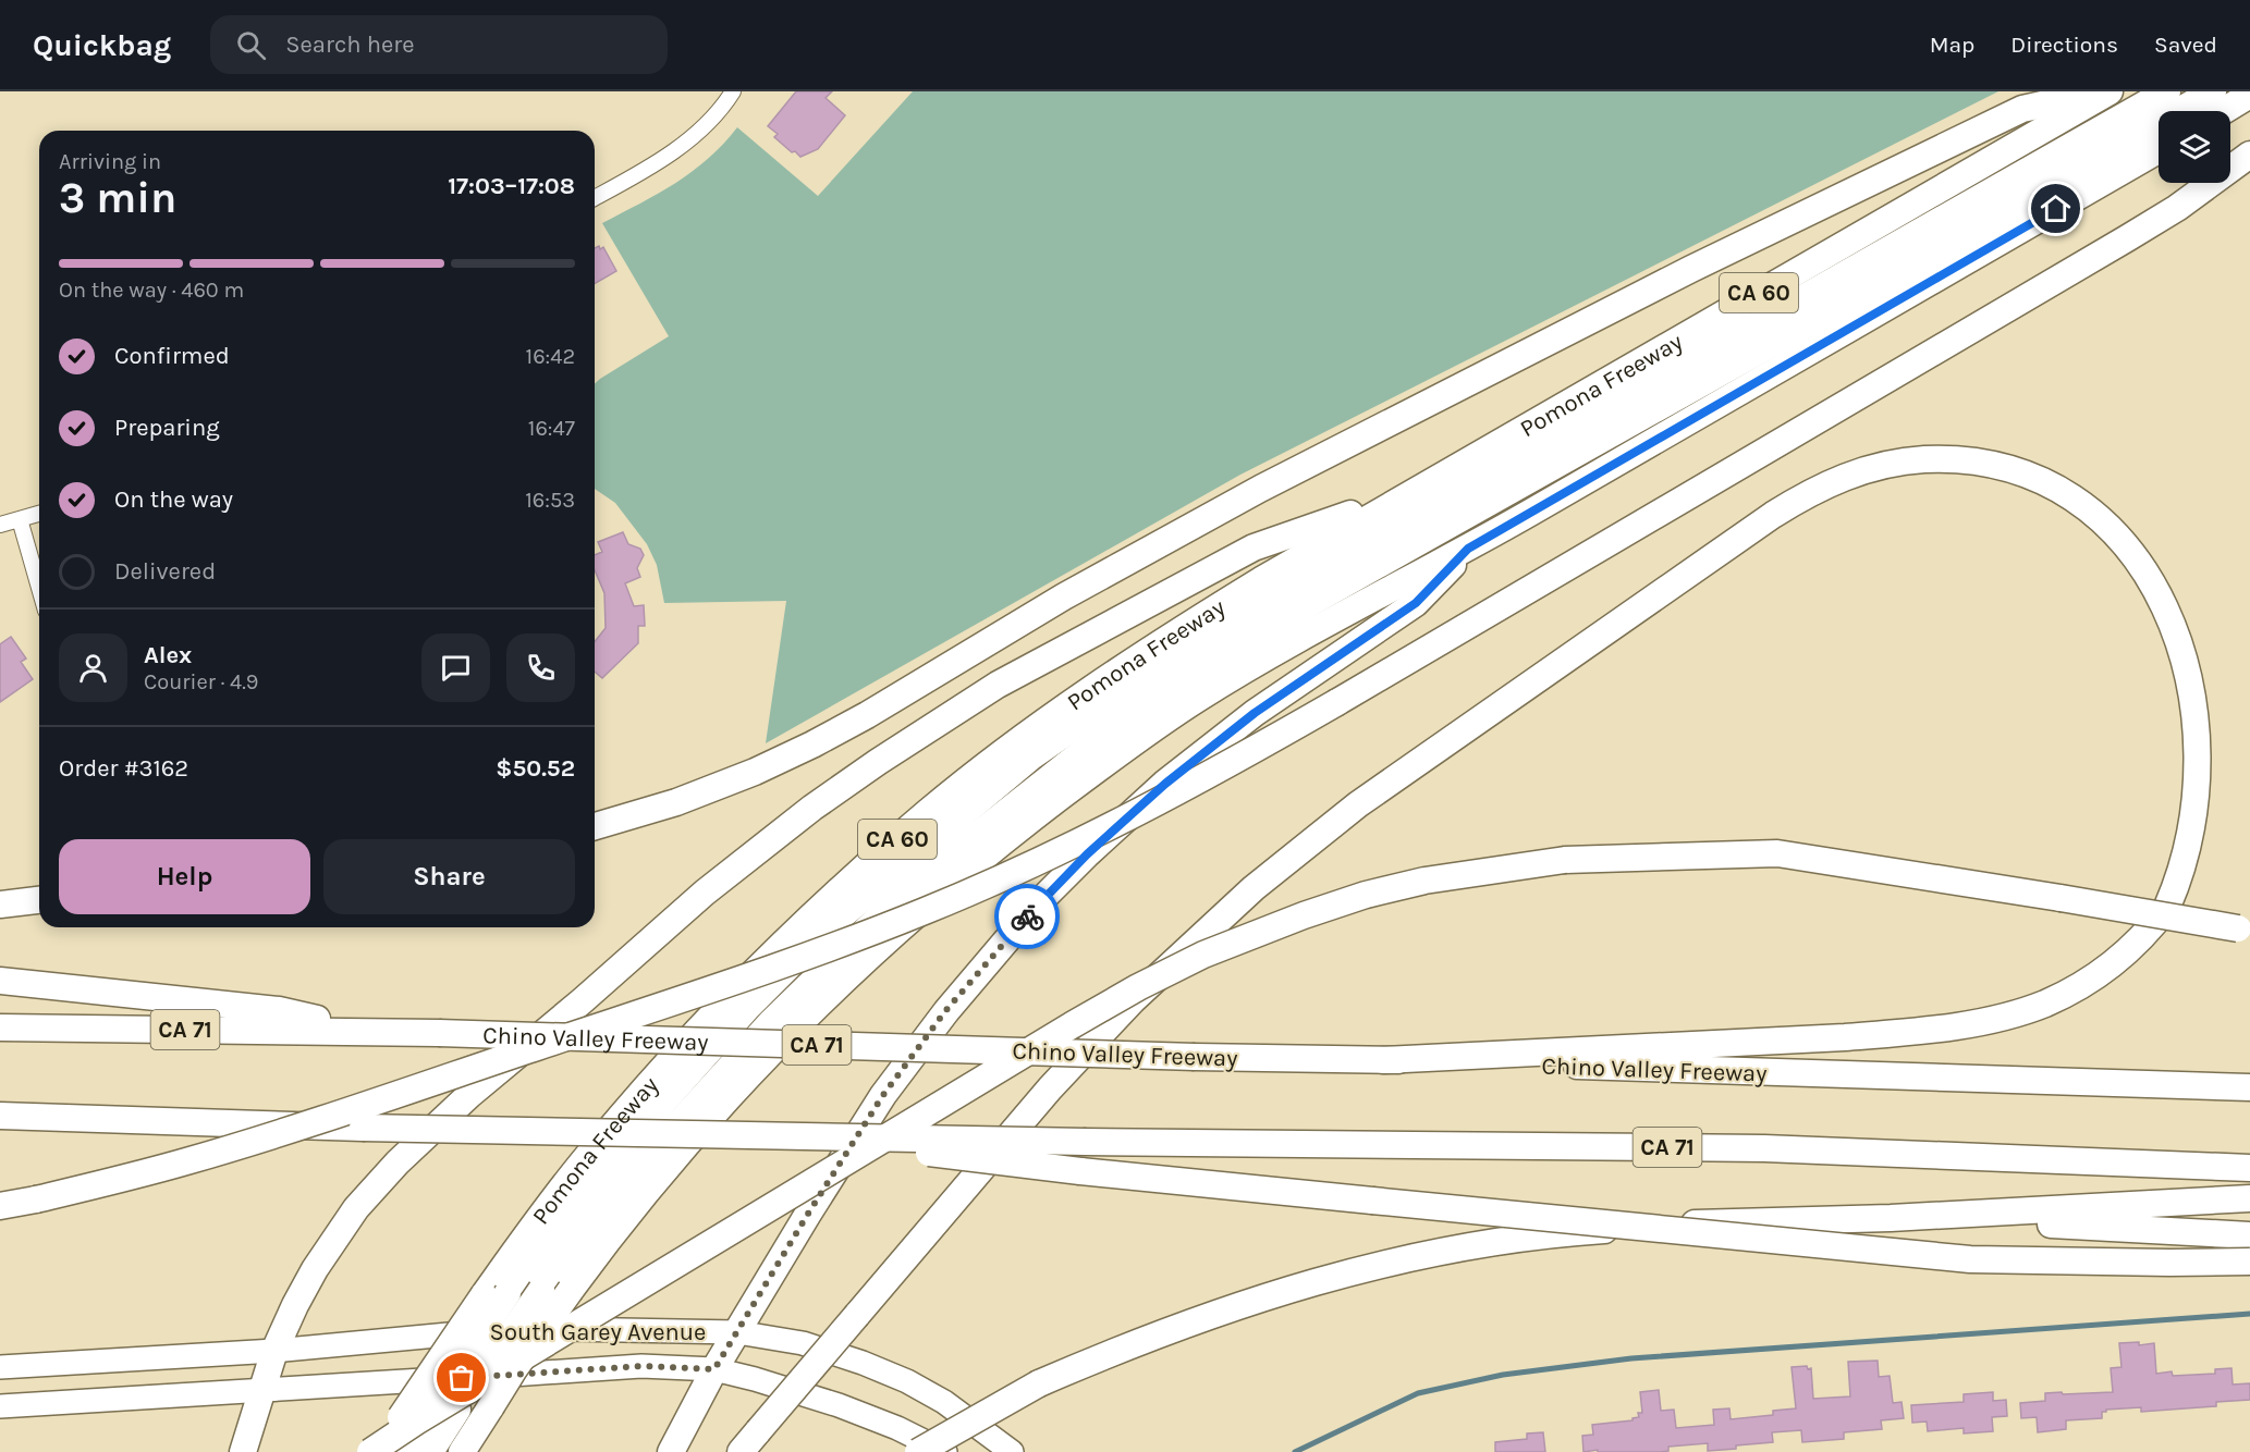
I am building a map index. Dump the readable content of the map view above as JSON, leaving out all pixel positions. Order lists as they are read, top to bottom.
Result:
{
  "streets": {
    "highway": [
      "CA 60",
      "Pomona Freeway",
      "CA 71",
      "Chino Valley Freeway"
    ],
    "main road": ["South Garey Avenue"]
  },
  "page": {
    "header": "Quickbag",
    "search": "Search here",
    "nav": ["Map", "Directions", "Saved"],
    "heading": ["3 min", "Arriving in", "17:03–17:08"],
    "panel": [
      "Alex",
      "Courier · 4.9",
      "Order #3162",
      "$50.52"
    ],
    "bar": "On the way · 460 m",
    "list": [
      ["Confirmed", "16:42"],
      ["Preparing", "16:47"],
      ["On the way", "16:53"],
      "Delivered"
    ],
    "buttons": ["Help", "Share"]
  }
}
